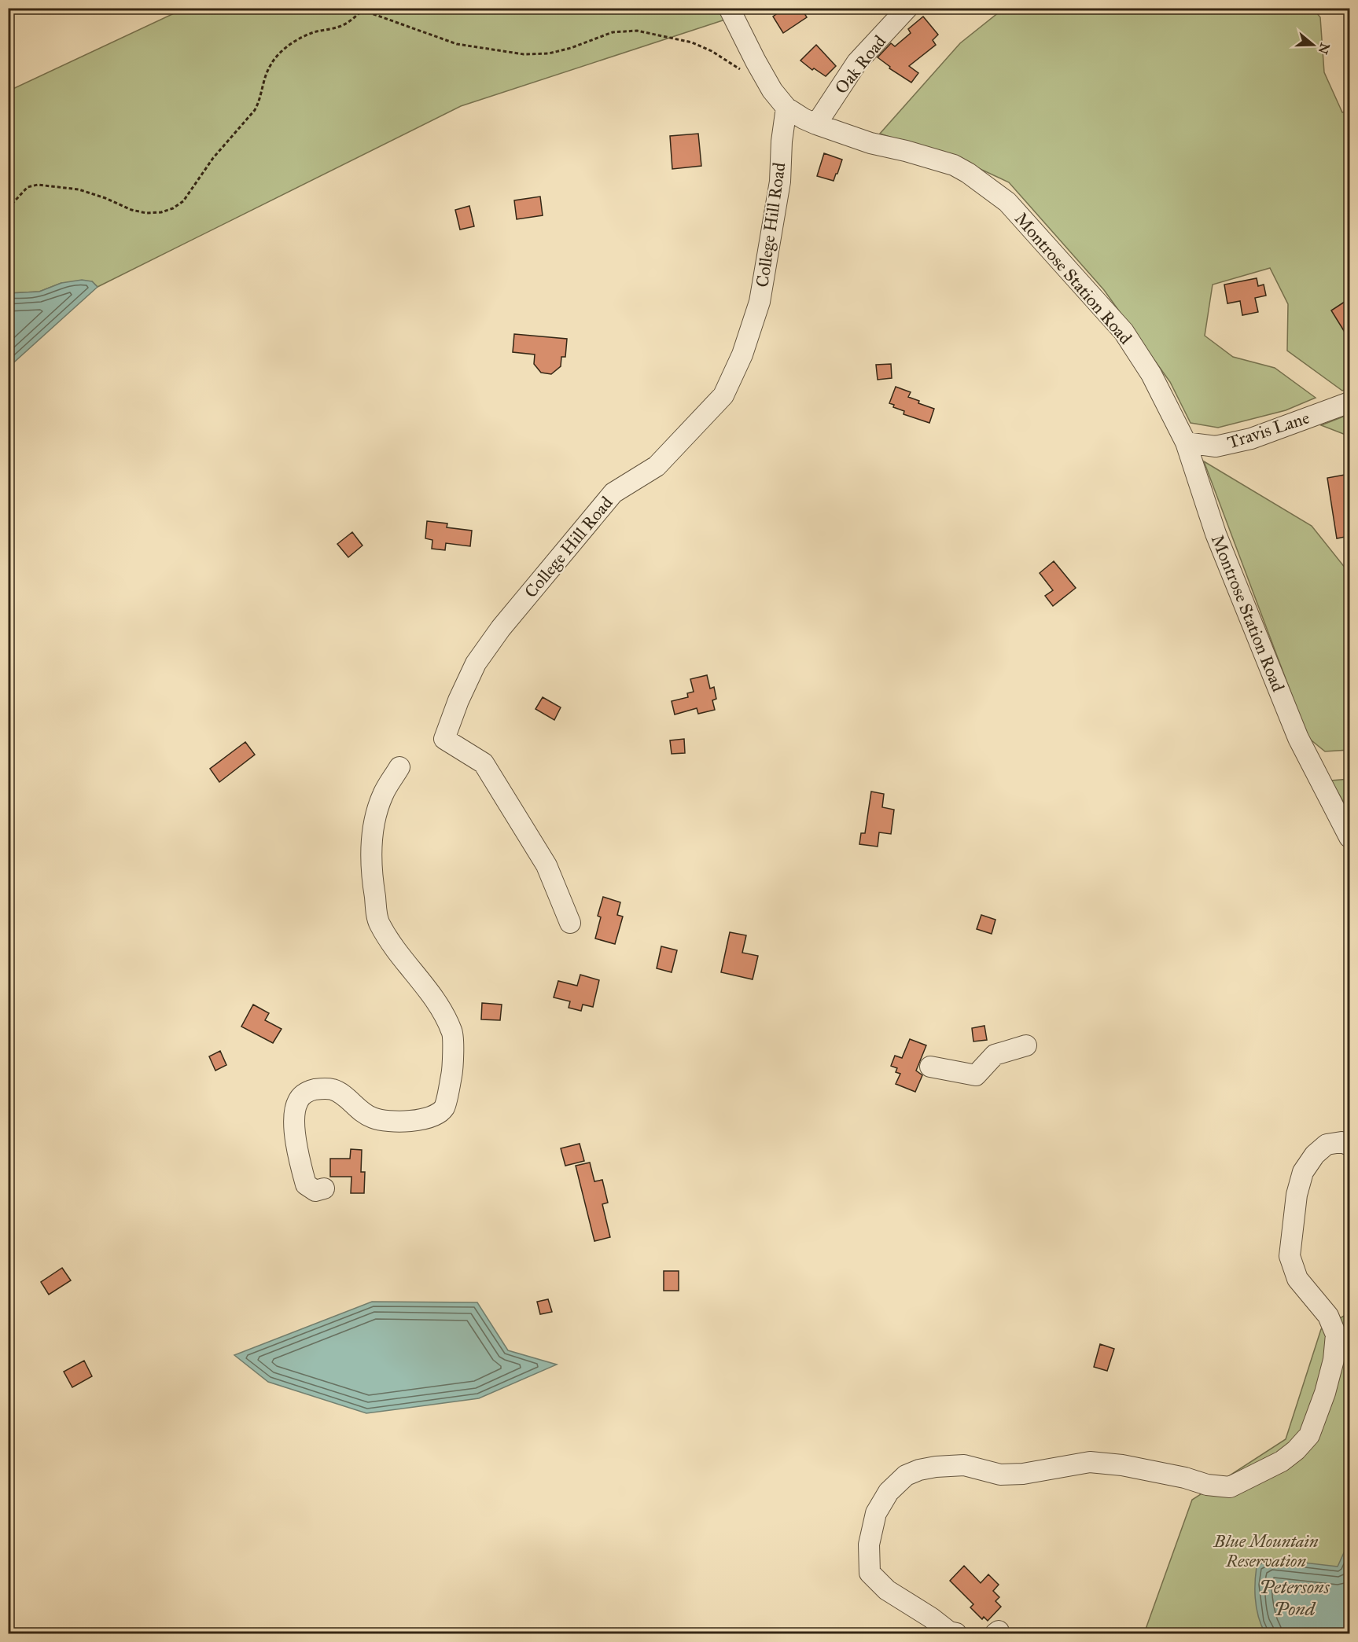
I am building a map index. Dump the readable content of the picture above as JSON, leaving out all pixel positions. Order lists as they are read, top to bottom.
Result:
{
  "streets": {
    "street": [
      "Oak Road",
      "College Hill Road",
      "Montrose Station Road",
      "Travis Lane"
    ]
  },
  "crossings": [
    ["Oak Road", "Montrose Station Road"],
    ["College Hill Road", "Montrose Station Road"],
    ["Montrose Station Road", "Travis Lane"]
  ],
  "water": ["Petersons Pond"],
  "parks": ["Blue Mountain Reservation"],
  "north": "right"
}
